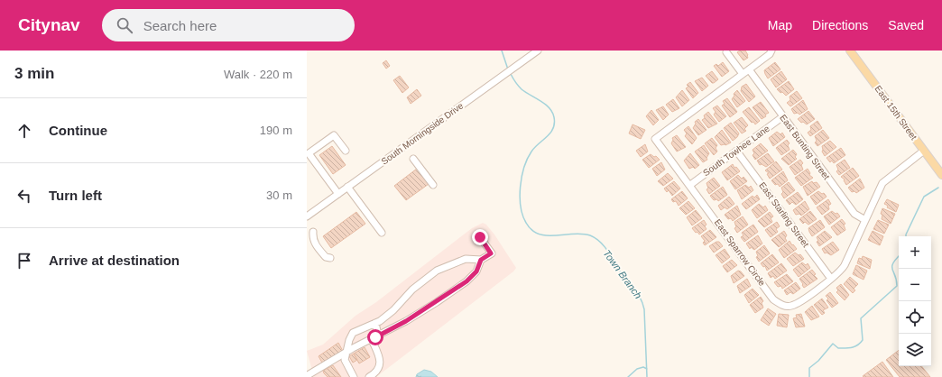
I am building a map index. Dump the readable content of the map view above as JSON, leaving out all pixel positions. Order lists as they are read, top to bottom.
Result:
{
  "streets": {
    "main road": ["East 15th Street"],
    "street": [
      "South Morningside Drive",
      "East Bunting Street",
      "South Towhee Lane",
      "East Starling Street",
      "East Sparrow Circle"
    ]
  },
  "crossings": [
    ["East 15th Street", "East Sparrow Circle"],
    ["East Bunting Street", "South Towhee Lane"],
    ["East Bunting Street", "East Sparrow Circle"],
    ["South Towhee Lane", "East Starling Street"],
    ["South Towhee Lane", "East Sparrow Circle"],
    ["East Starling Street", "East Sparrow Circle"]
  ],
  "water": ["Town Branch"],
  "page": {
    "header": "Citynav",
    "search": "Search here",
    "nav": ["Map", "Directions", "Saved"],
    "heading": ["3 min", "Walk · 220 m"],
    "list": [
      ["Continue", "190 m"],
      ["Turn left", "30 m"],
      "Arrive at destination"
    ],
    "map_buttons": ["+", "−"]
  }
}
